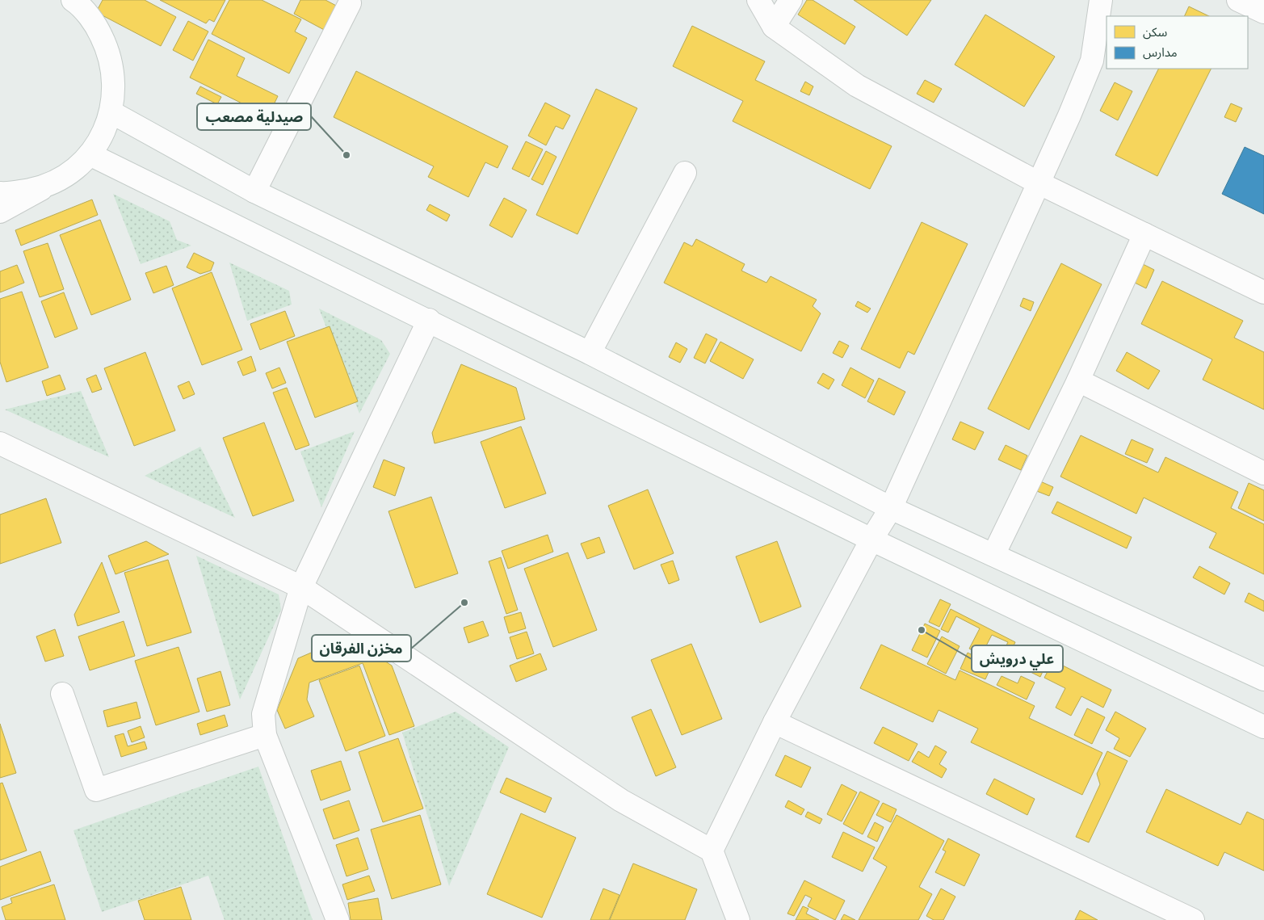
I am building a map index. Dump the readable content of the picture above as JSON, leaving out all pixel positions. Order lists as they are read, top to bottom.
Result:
{
  "places": ["صيدلية مصعب", "مخزن الفرقان", "علي درويش"],
  "legend": ["سكن", "مدارس"]
}
